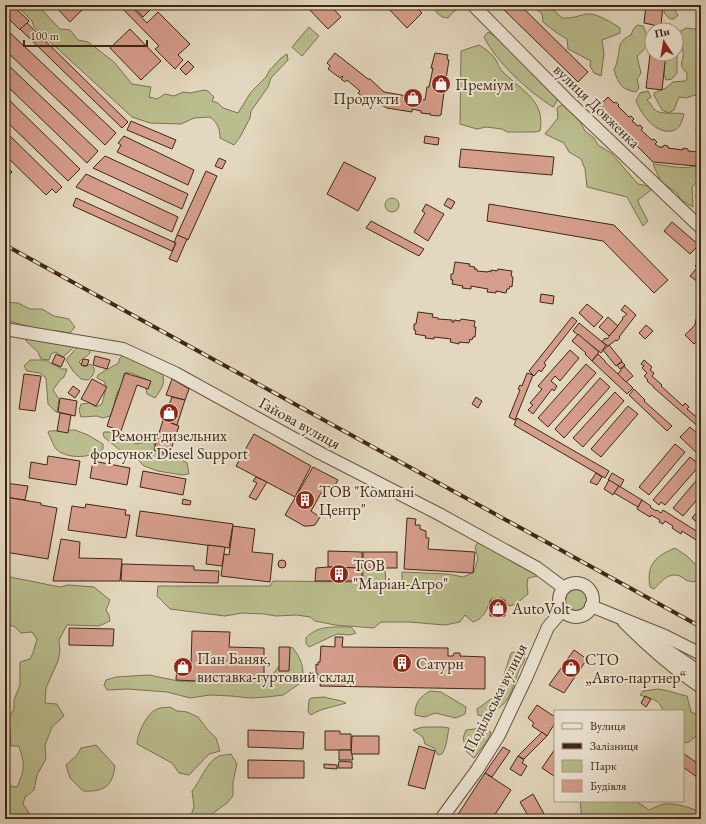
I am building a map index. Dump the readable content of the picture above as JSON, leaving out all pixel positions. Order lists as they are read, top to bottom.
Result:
{
  "streets": {
    "street": ["вулиця Довженка", "Гайова вулиця", "Подільська вулиця"]
  },
  "crossings": [
    ["Гайова вулиця", "Подільська вулиця"]
  ],
  "places": {
    "shop": [
      "Преміум",
      "Продукти",
      "Ремонт дизельних форсунок Diesel Support",
      "AutoVolt",
      "Пан Баняк, виставка-гуртовий склад",
      "СТО „Авто-партнер“"
    ],
    "building": ["ТОВ \"Компані Центр\"", "ТОВ \"Маріан-Агро\"", "Сатурн"]
  },
  "legend": [
    "Вулиця",
    "Залізниця",
    "Парк",
    "Будівля"
  ],
  "scale_bar": "100 m",
  "north": "top"
}
